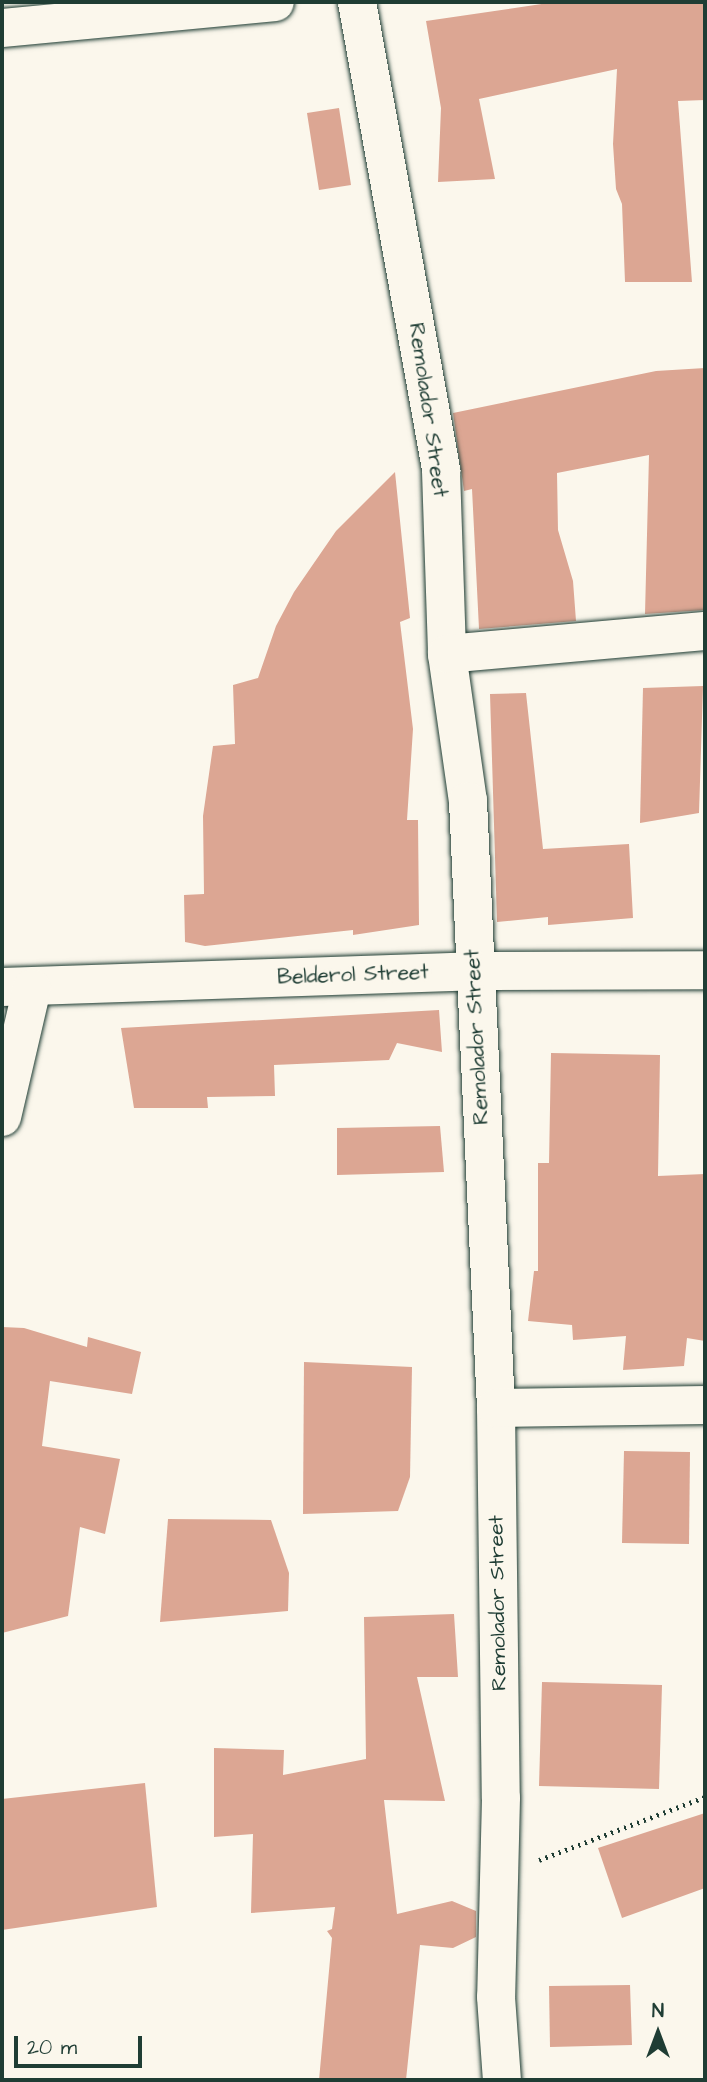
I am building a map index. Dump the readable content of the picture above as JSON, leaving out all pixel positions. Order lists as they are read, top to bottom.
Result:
{
  "streets": {
    "street": ["Remolador Street", "Belderol Street"]
  },
  "crossings": [
    ["Remolador Street", "Belderol Street"]
  ],
  "scale_bar": "20 m",
  "north": "top"
}
